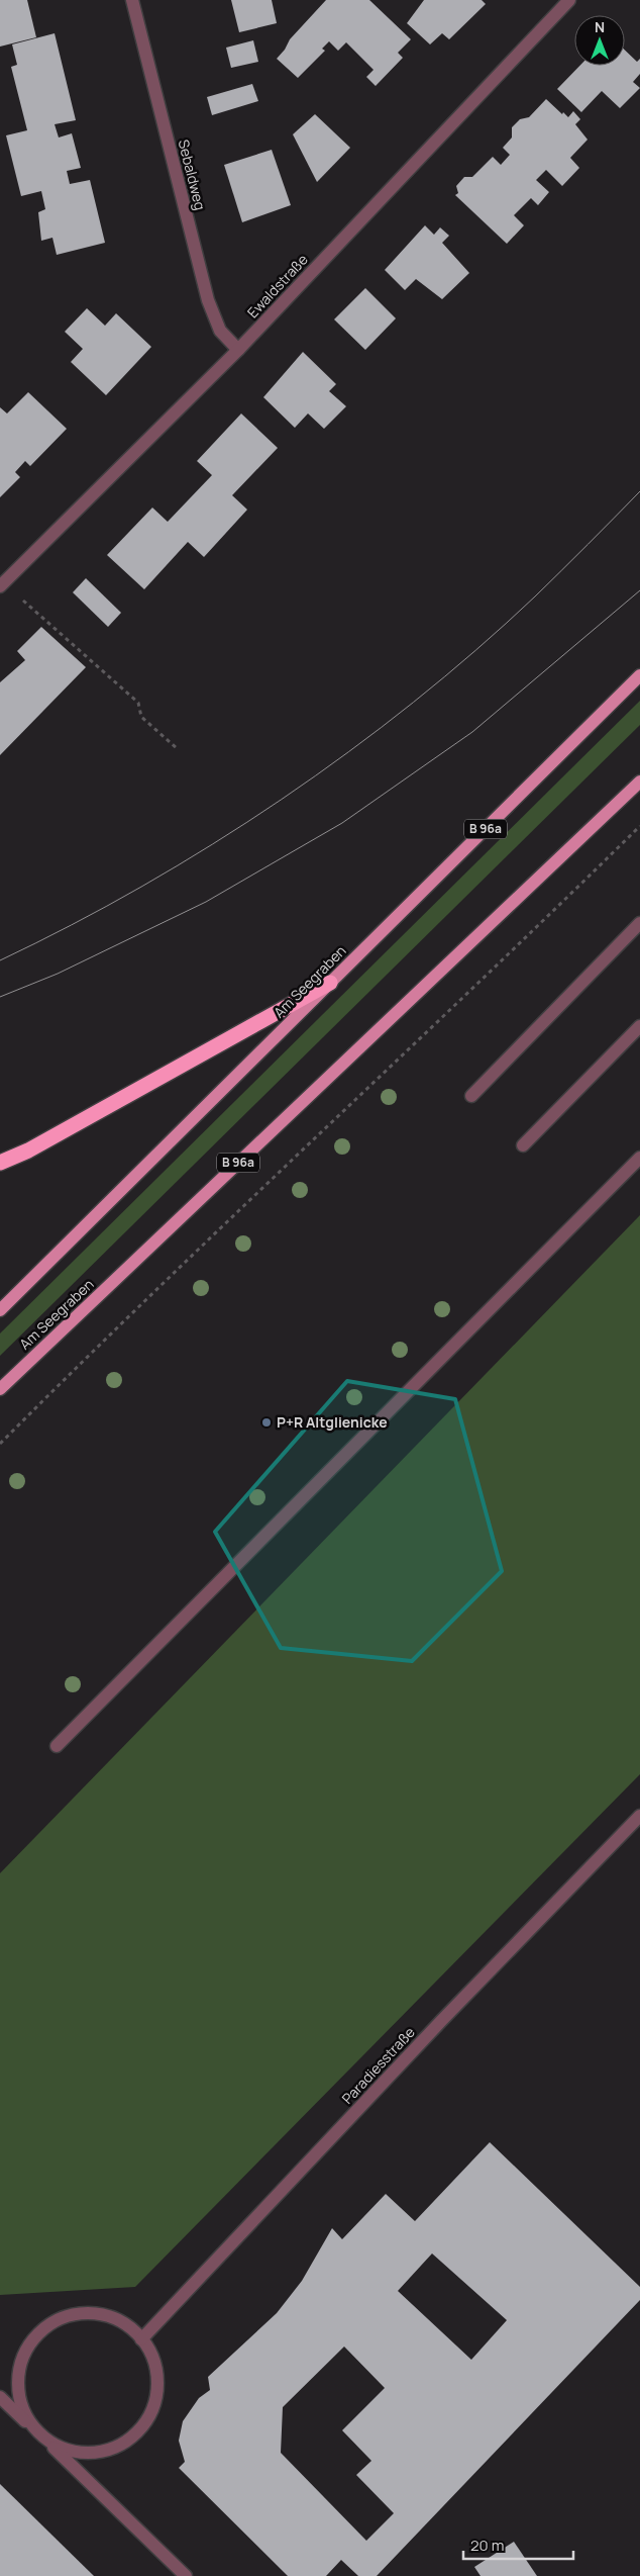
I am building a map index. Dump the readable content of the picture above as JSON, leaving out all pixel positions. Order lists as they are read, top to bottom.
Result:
{
  "streets": {
    "main road": ["B 96a", "Am Seegraben"],
    "street": ["Sebaldweg", "Ewaldstraße", "Paradiesstraße"]
  },
  "crossings": [
    ["Sebaldweg", "Ewaldstraße"]
  ],
  "places": ["P+R Altglienicke"],
  "scale_bar": "20 m",
  "north": "top"
}
